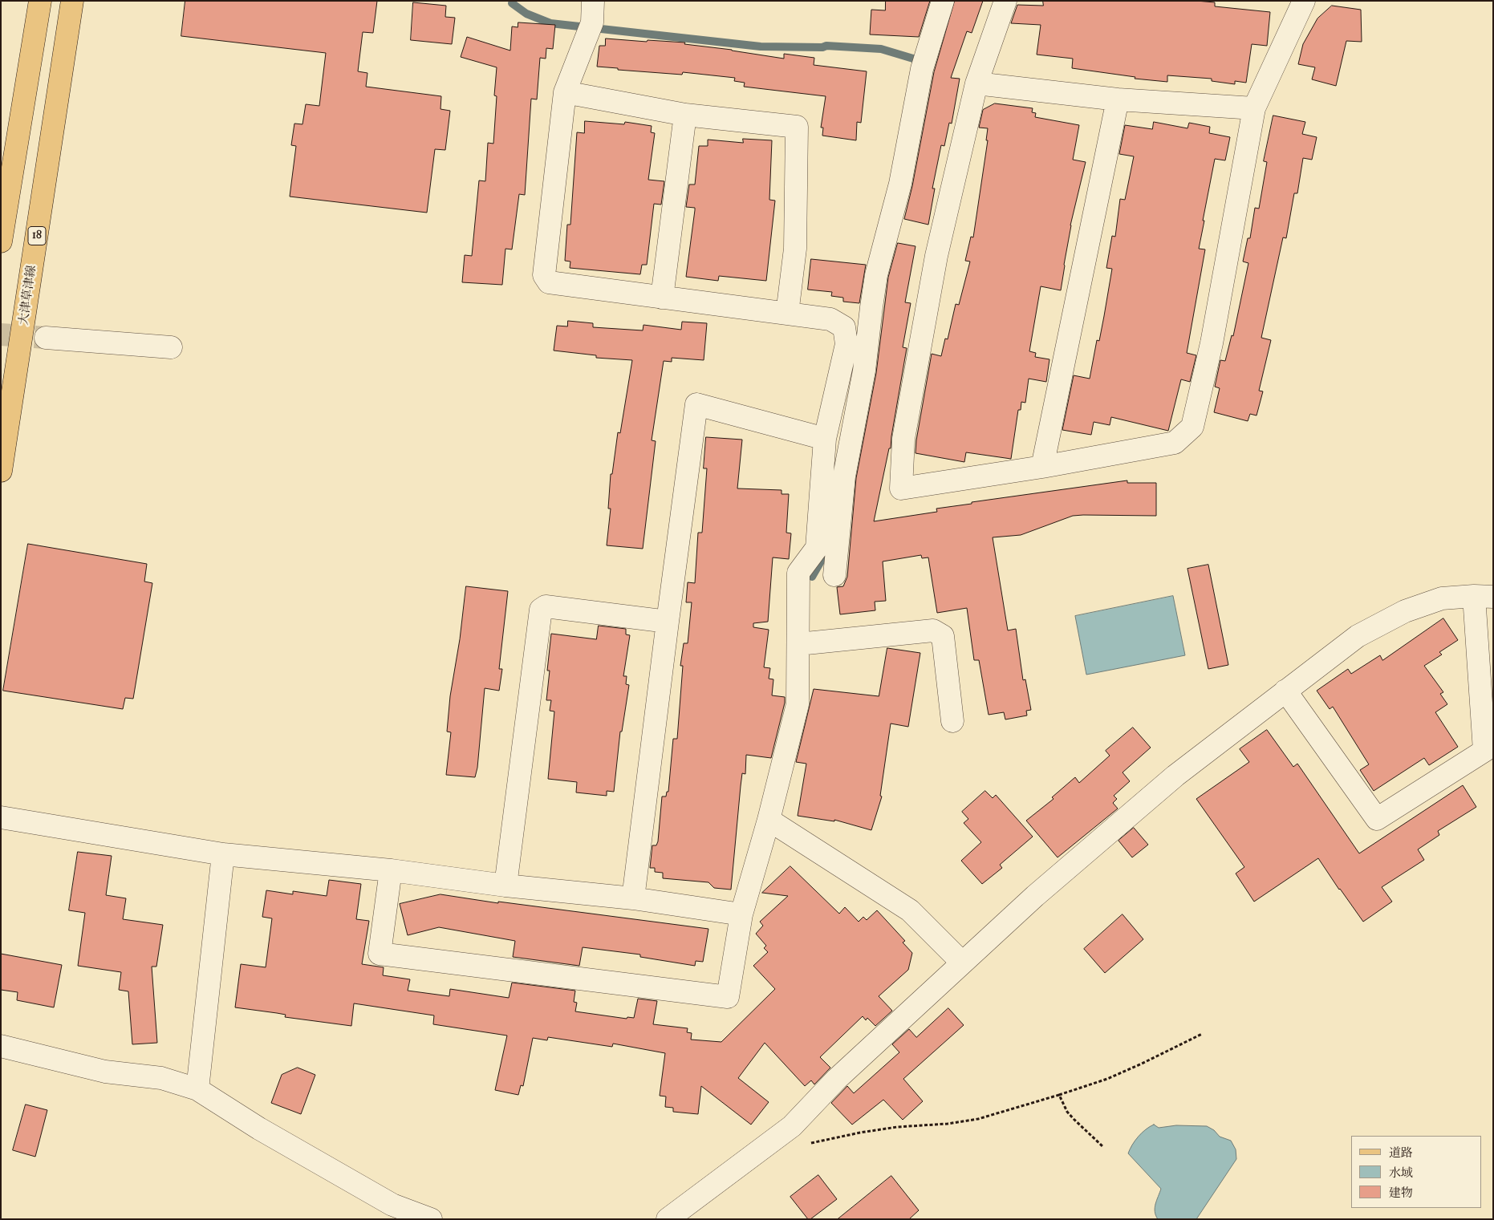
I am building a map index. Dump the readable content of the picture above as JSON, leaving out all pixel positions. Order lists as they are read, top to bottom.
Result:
{
  "streets": {
    "main road": ["18", "大津草津線"]
  },
  "legend": ["道路", "水域", "建物"]
}
